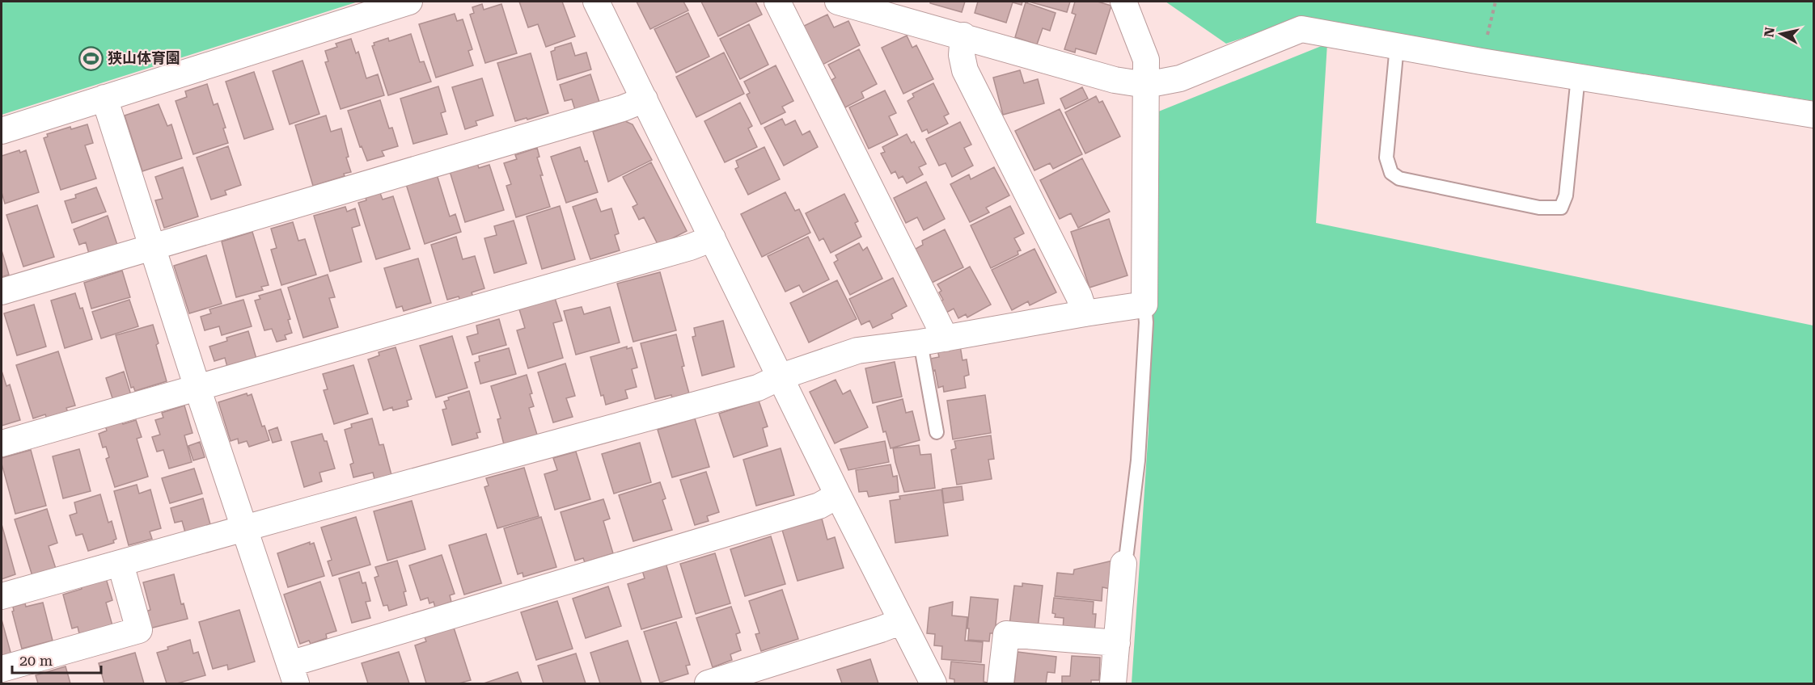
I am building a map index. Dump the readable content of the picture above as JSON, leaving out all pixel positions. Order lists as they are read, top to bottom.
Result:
{
  "places": {
    "sports": ["狭山体育園"]
  },
  "scale_bar": "20 m",
  "north": "left"
}
